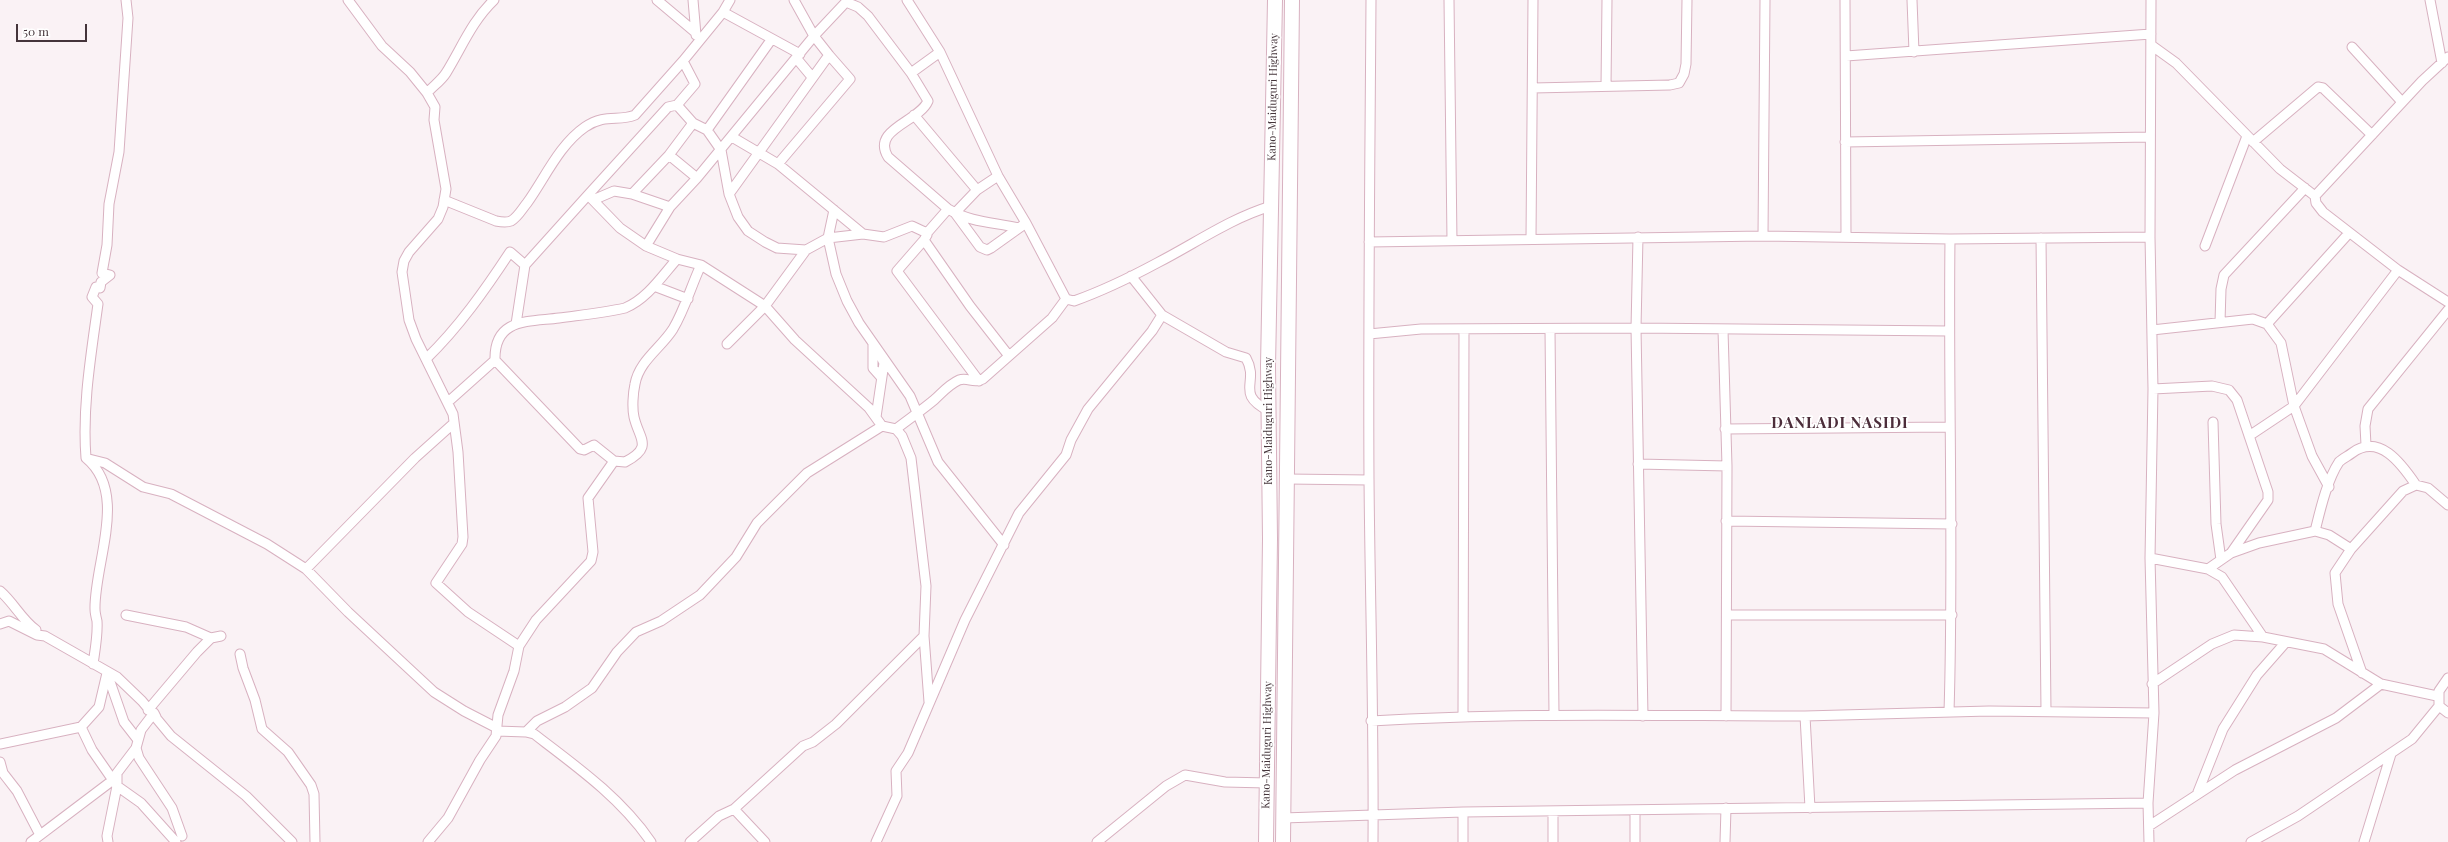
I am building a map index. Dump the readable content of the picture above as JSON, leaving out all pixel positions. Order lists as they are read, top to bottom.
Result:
{
  "streets": {
    "highway": ["Kano-Maiduguri Highway"]
  },
  "districts": ["DANLADI NASIDI"],
  "scale_bar": "50 m"
}
